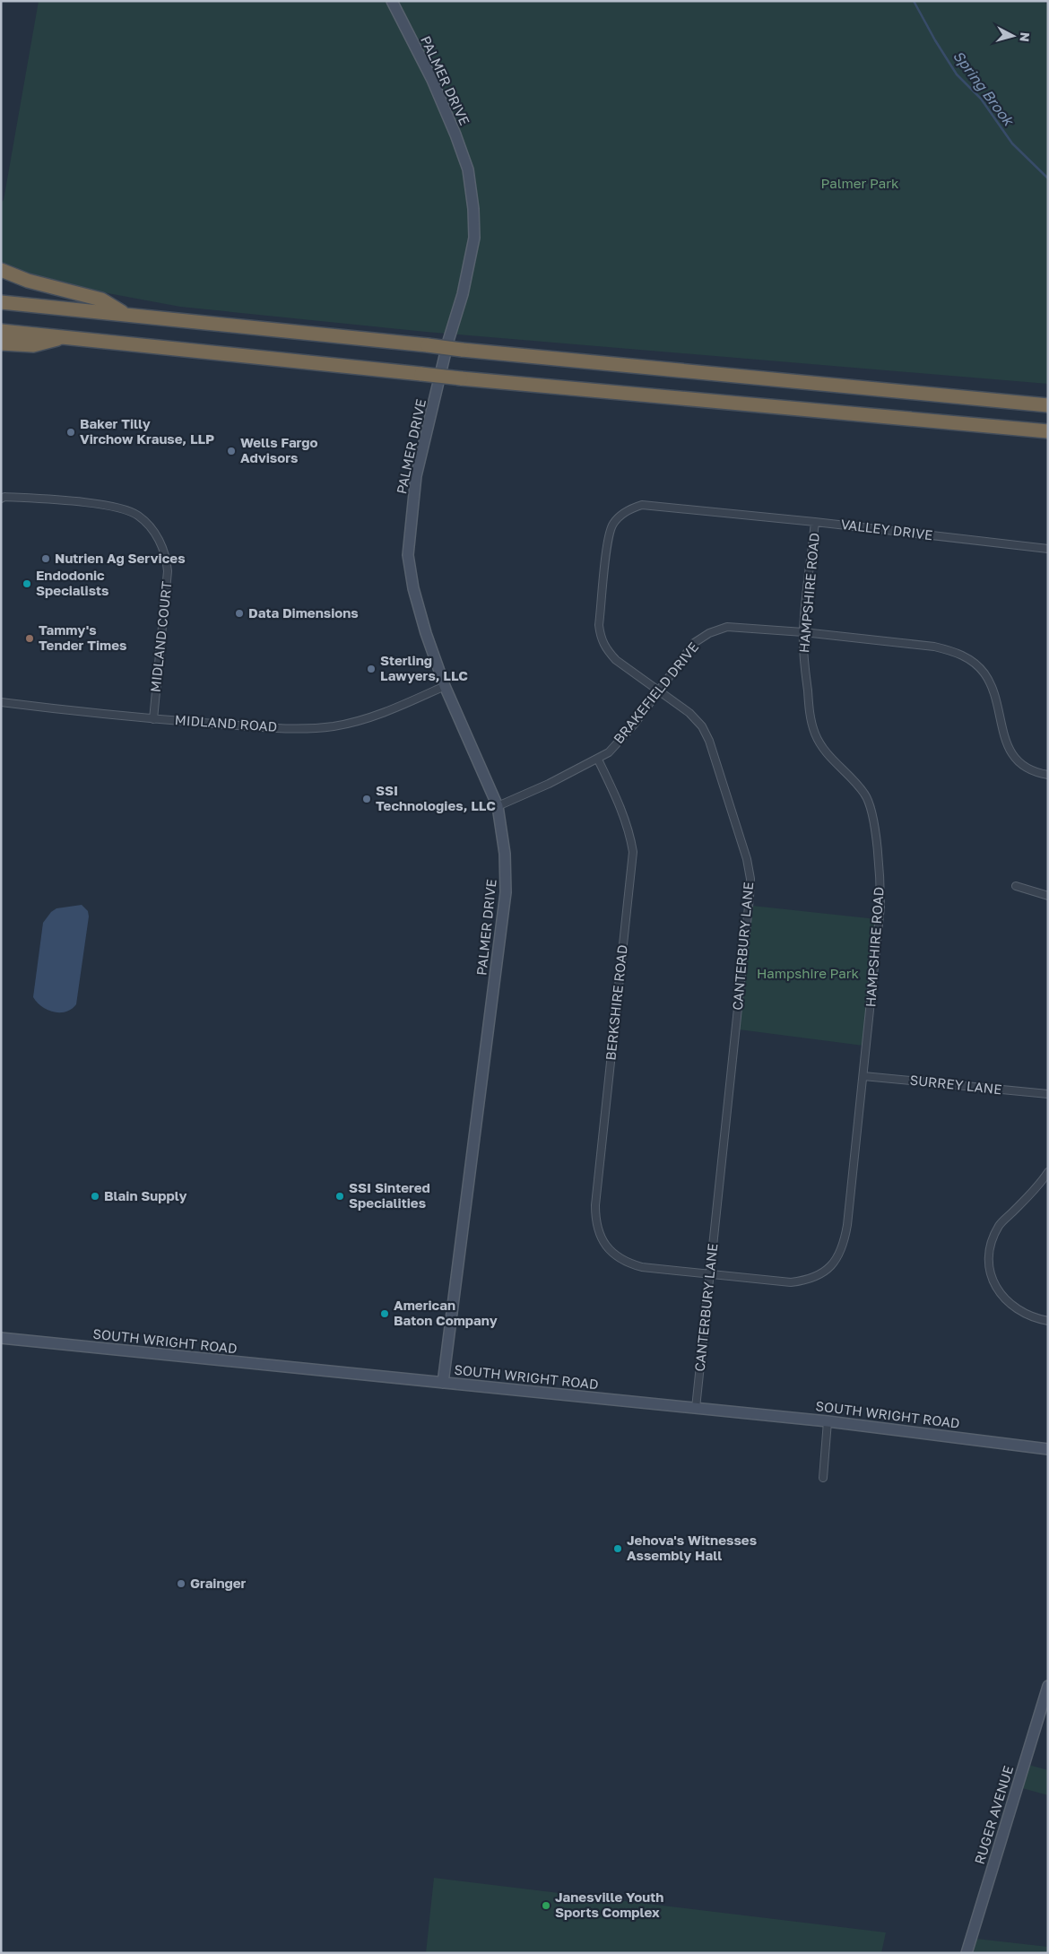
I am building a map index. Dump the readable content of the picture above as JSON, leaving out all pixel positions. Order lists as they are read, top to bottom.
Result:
{
  "streets": {
    "street": [
      "PALMER DRIVE",
      "VALLEY DRIVE",
      "HAMPSHIRE ROAD",
      "MIDLAND COURT",
      "BRAKEFIELD DRIVE",
      "MIDLAND ROAD",
      "CANTERBURY LANE",
      "BERKSHIRE ROAD",
      "SURREY LANE",
      "SOUTH WRIGHT ROAD",
      "RUGER AVENUE"
    ]
  },
  "crossings": [
    ["PALMER DRIVE", "BRAKEFIELD DRIVE"],
    ["PALMER DRIVE", "MIDLAND ROAD"],
    ["PALMER DRIVE", "SOUTH WRIGHT ROAD"],
    ["VALLEY DRIVE", "HAMPSHIRE ROAD"],
    ["VALLEY DRIVE", "CANTERBURY LANE"],
    ["HAMPSHIRE ROAD", "BRAKEFIELD DRIVE"],
    ["HAMPSHIRE ROAD", "CANTERBURY LANE"],
    ["HAMPSHIRE ROAD", "BERKSHIRE ROAD"],
    ["HAMPSHIRE ROAD", "SURREY LANE"],
    ["MIDLAND COURT", "MIDLAND ROAD"],
    ["BRAKEFIELD DRIVE", "CANTERBURY LANE"],
    ["BRAKEFIELD DRIVE", "BERKSHIRE ROAD"],
    ["CANTERBURY LANE", "BERKSHIRE ROAD"],
    ["CANTERBURY LANE", "SOUTH WRIGHT ROAD"]
  ],
  "water": ["Spring Brook"],
  "parks": ["Palmer Park", "Hampshire Park"],
  "places": [
    "Baker Tilly Virchow Krause, LLP",
    "Wells Fargo Advisors",
    "Nutrien Ag Services",
    "Endodonic Specialists",
    "Data Dimensions",
    "Tammy's Tender Times",
    "Sterling Lawyers, LLC",
    "SSI Technologies, LLC",
    "Blain Supply",
    "SSI Sintered Specialities",
    "American Baton Company",
    "Jehova's Witnesses Assembly Hall",
    "Grainger",
    "Janesville Youth Sports Complex"
  ],
  "north": "right"
}
